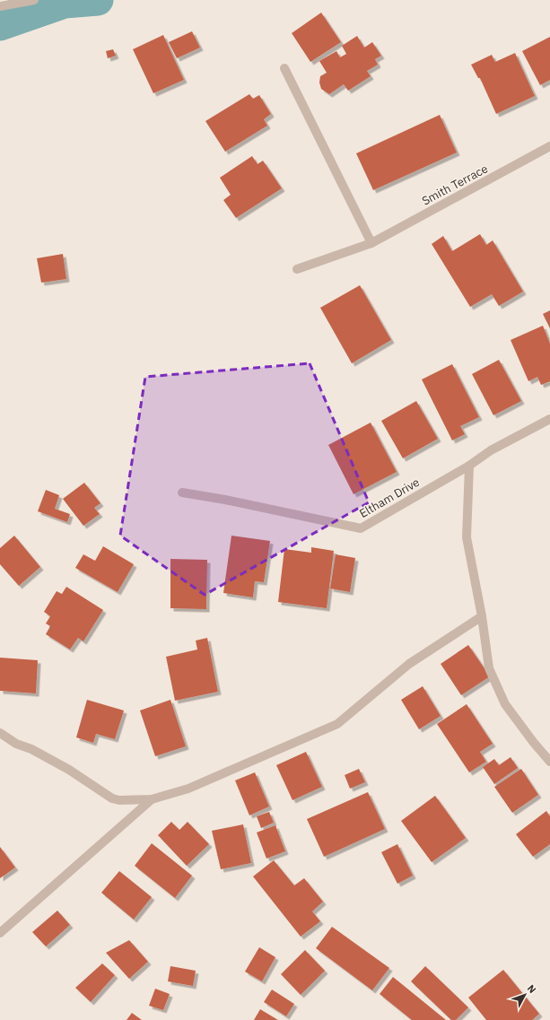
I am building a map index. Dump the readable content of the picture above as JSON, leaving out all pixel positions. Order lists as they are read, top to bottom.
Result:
{
  "streets": {
    "street": ["Smith Terrace", "Eltham Drive"]
  },
  "north": "top right"
}
